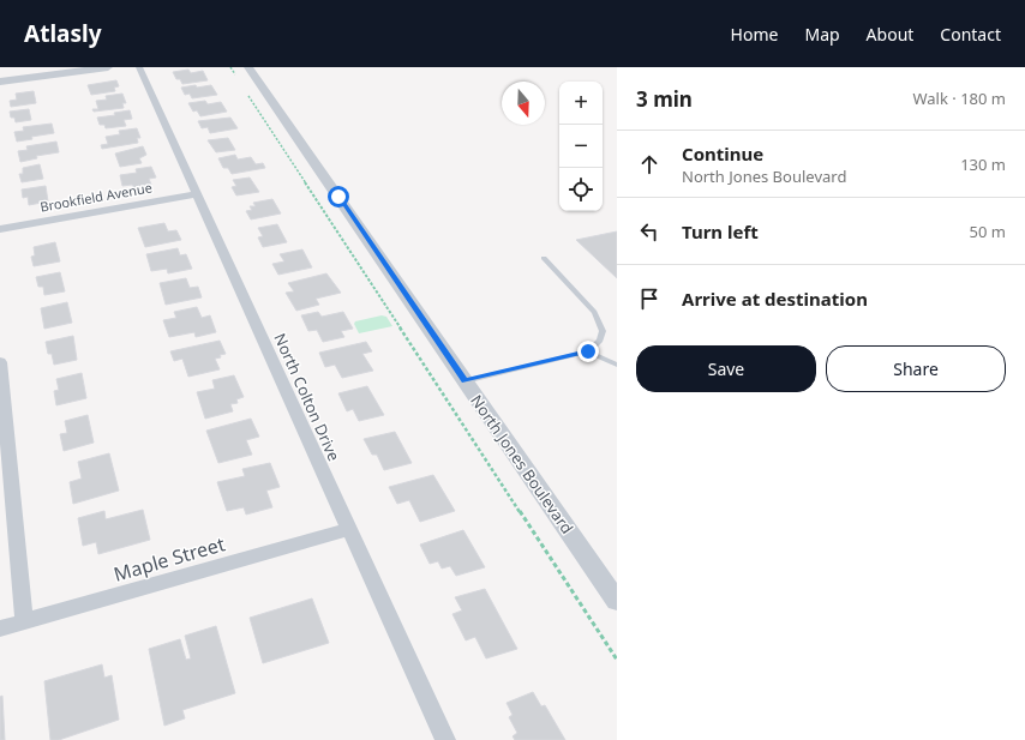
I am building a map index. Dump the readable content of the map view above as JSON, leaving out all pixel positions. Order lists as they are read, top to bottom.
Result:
{
  "streets": {
    "street": [
      "Brookfield Avenue",
      "North Colton Drive",
      "North Jones Boulevard",
      "Maple Street"
    ]
  },
  "crossings": [
    ["Brookfield Avenue", "North Colton Drive"],
    ["North Colton Drive", "Maple Street"]
  ],
  "north": "bottom",
  "page": {
    "header": "Atlasly",
    "nav": [
      "Home",
      "Map",
      "About",
      "Contact"
    ],
    "heading": ["3 min", "Walk · 180 m"],
    "map_buttons": ["+", "−"],
    "list": [
      ["Continue", "North Jones Boulevard", "130 m"],
      ["Turn left", "50 m"],
      "Arrive at destination"
    ],
    "buttons": ["Save", "Share"]
  }
}
